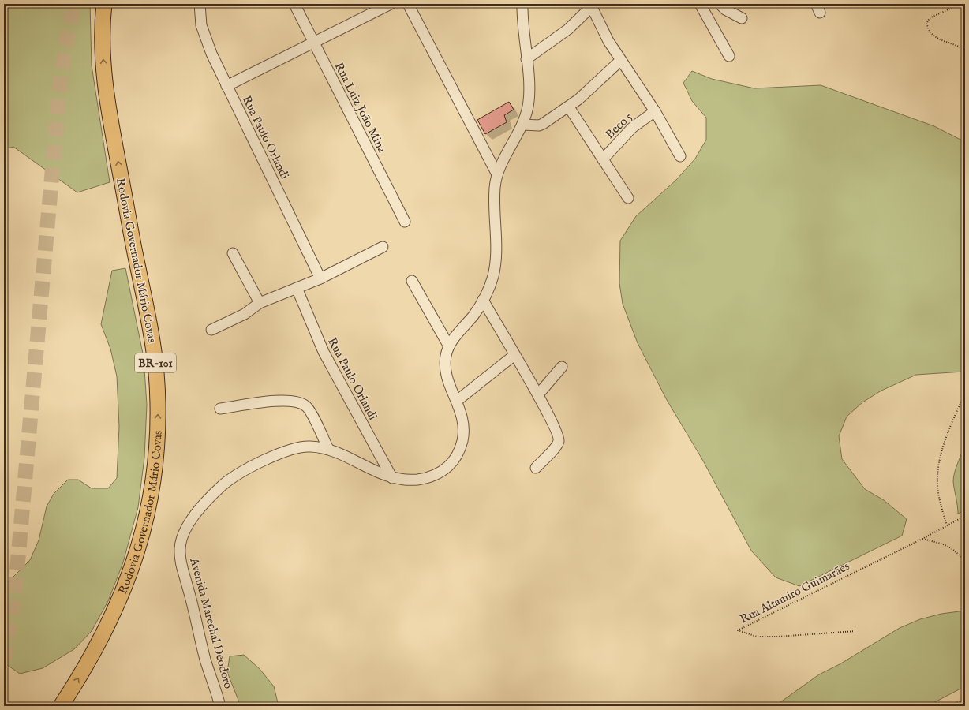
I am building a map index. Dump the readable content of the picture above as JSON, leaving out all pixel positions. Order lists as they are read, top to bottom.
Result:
{
  "streets": {
    "highway": ["Rodovia Governador Mário Covas", "BR-101"],
    "street": [
      "Rua Luiz João Mina",
      "Beco 5",
      "Rua Paulo Orlandi",
      "Avenida Marechal Deodoro"
    ],
    "path": ["Rua Altamiro Guimarães"]
  },
  "crossings": [
    ["Rua Paulo Orlandi", "Avenida Marechal Deodoro"]
  ],
  "one_way": ["Rodovia Governador Mário Covas"]
}
